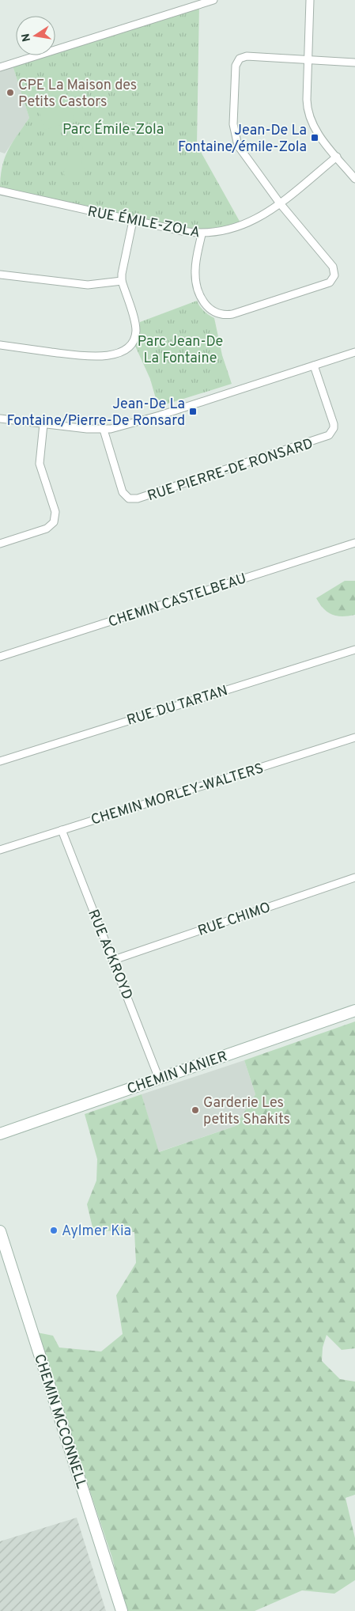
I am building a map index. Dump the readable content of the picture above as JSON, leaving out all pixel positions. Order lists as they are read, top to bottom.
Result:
{
  "streets": {
    "street": [
      "RUE ÉMILE-ZOLA",
      "RUE PIERRE-DE RONSARD",
      "CHEMIN CASTELBEAU",
      "RUE DU TARTAN",
      "CHEMIN MORLEY-WALTERS",
      "RUE CHIMO",
      "RUE ACKROYD",
      "CHEMIN VANIER",
      "CHEMIN MCCONNELL"
    ]
  },
  "crossings": [
    ["CHEMIN MORLEY-WALTERS", "RUE ACKROYD"],
    ["RUE CHIMO", "RUE ACKROYD"],
    ["RUE ACKROYD", "CHEMIN VANIER"]
  ],
  "parks": ["Parc Émile-Zola", "Parc Jean-De La Fontaine"],
  "places": {
    "other": ["CPE La Maison des Petits Castors", "Garderie Les petits Shakits", "Aylmer Kia"],
    "transit": ["Jean-De La Fontaine/émile-Zola", "Jean-De La Fontaine/Pierre-De Ronsard"]
  },
  "north": "left"
}
